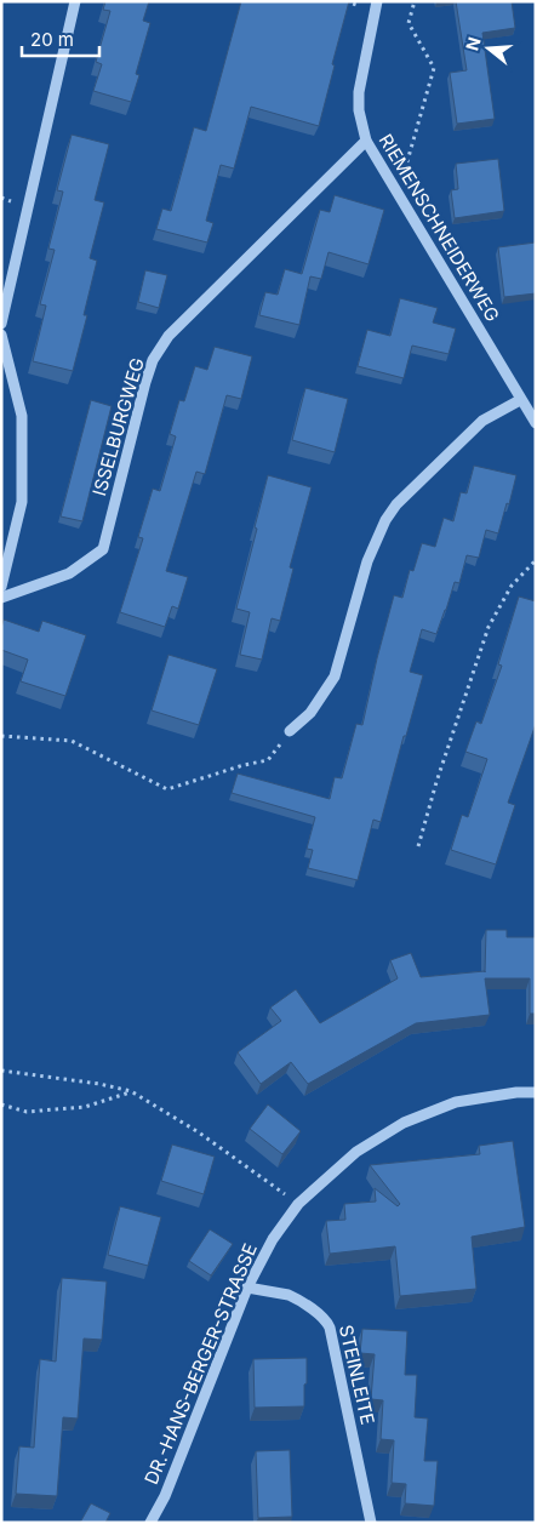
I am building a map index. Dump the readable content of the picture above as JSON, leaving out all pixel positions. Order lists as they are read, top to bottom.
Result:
{
  "streets": {
    "street": [
      "RIEMENSCHNEIDERWEG",
      "ISSELBURGWEG",
      "DR.-HANS-BERGER-STRASSE",
      "STEINLEITE"
    ]
  },
  "crossings": [
    ["RIEMENSCHNEIDERWEG", "ISSELBURGWEG"],
    ["DR.-HANS-BERGER-STRASSE", "STEINLEITE"]
  ],
  "scale_bar": "20 m",
  "north": "left"
}
